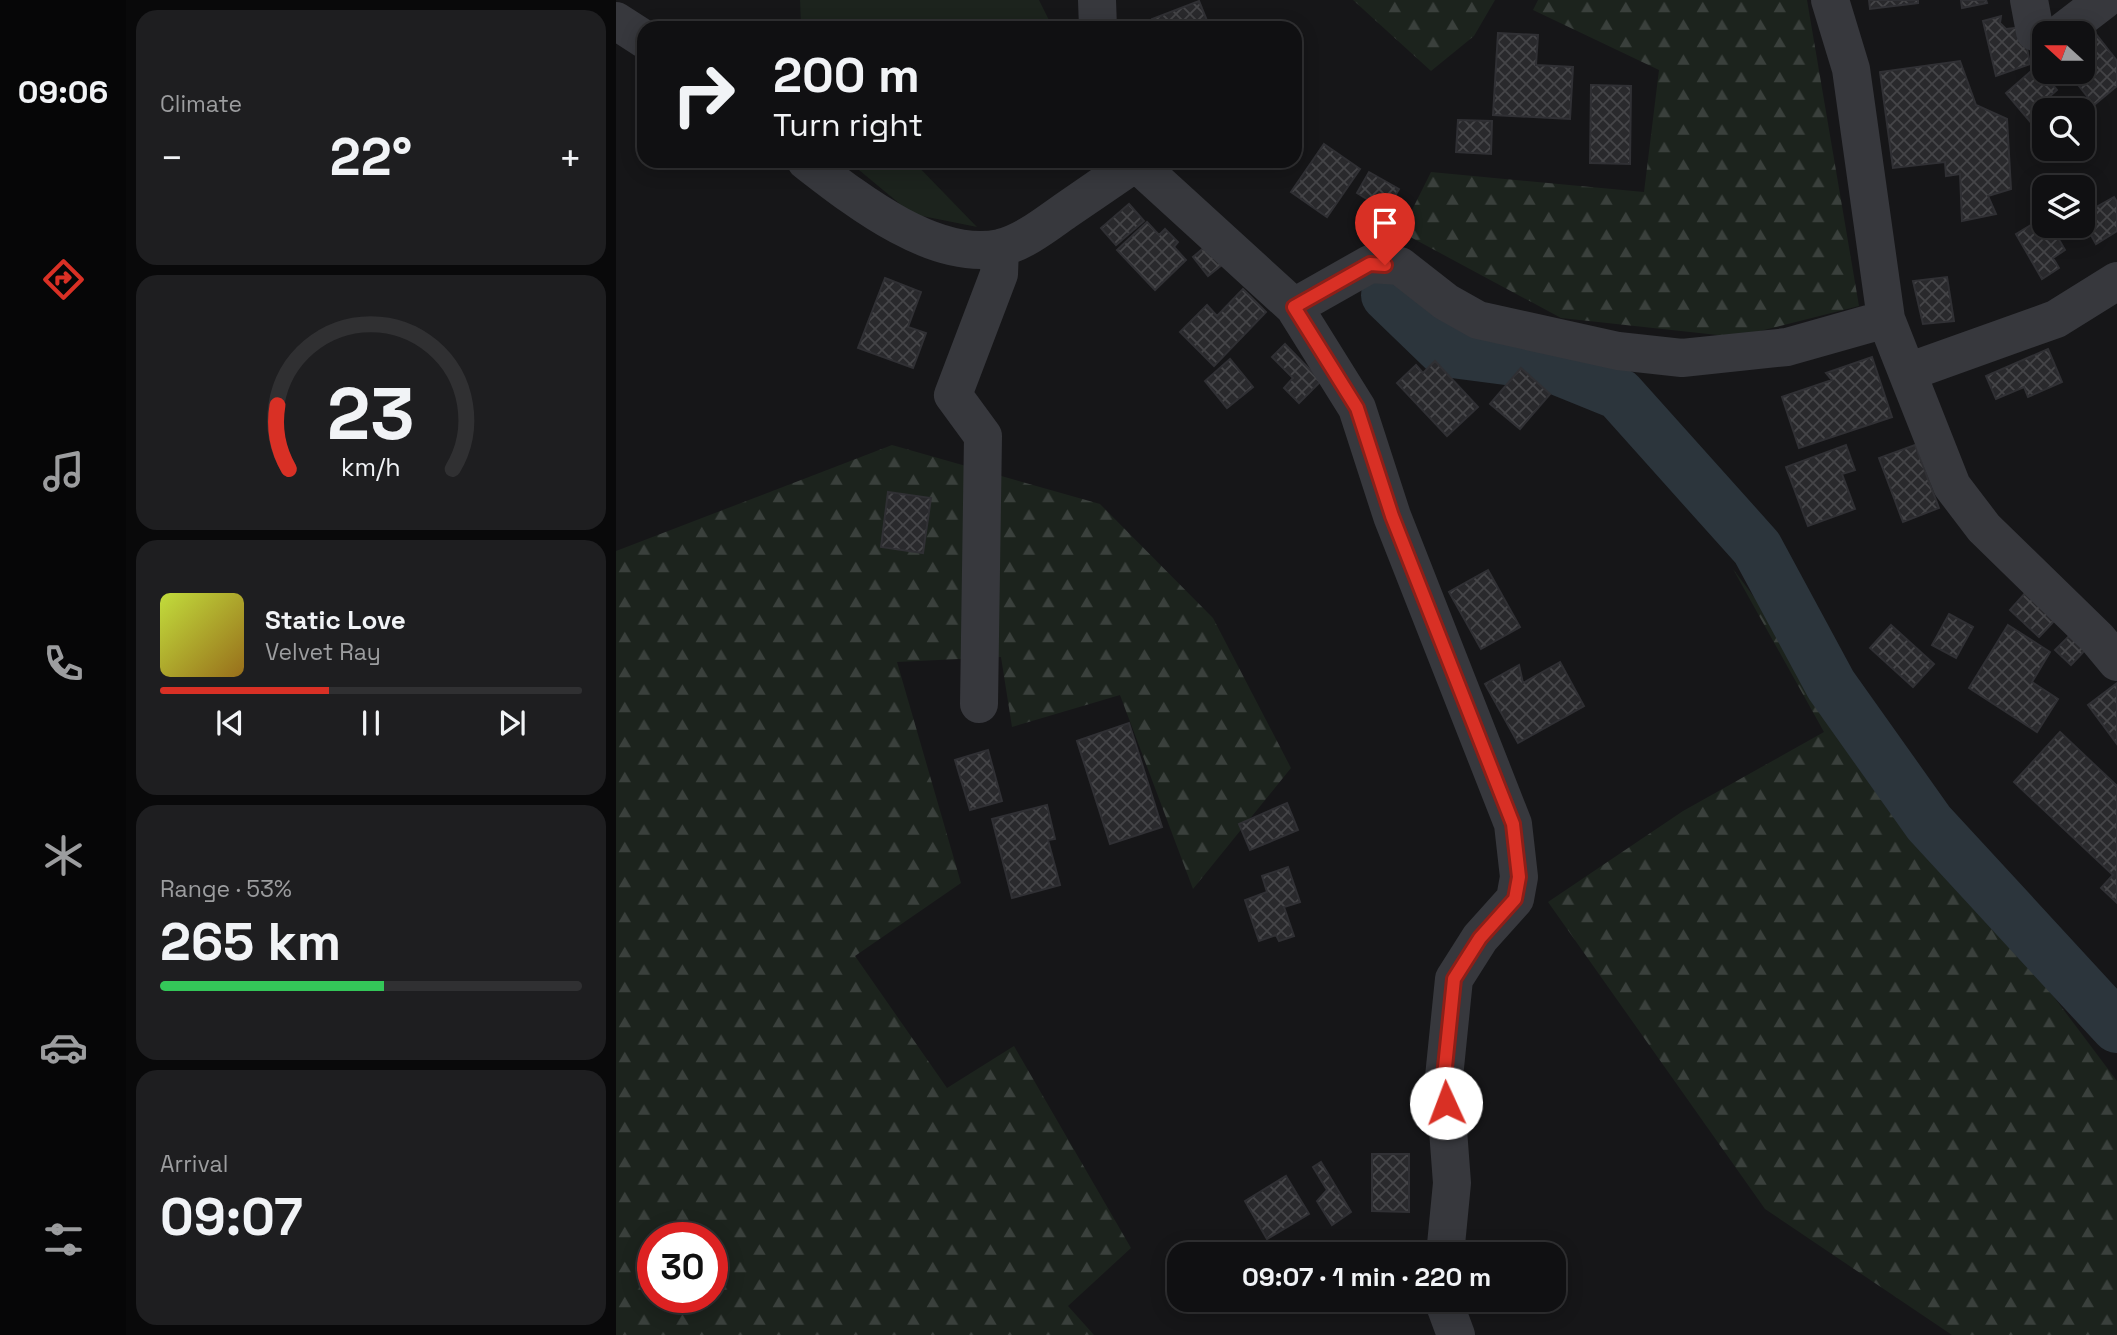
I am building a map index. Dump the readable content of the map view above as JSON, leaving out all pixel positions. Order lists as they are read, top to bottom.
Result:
{
  "north": "left",
  "page": {
    "tabs": "09:06",
    "tile": [
      "Climate",
      ["Range · 53%", "265 km"],
      ["Arrival", "09:07"]
    ],
    "turn": ["200 m", "Turn right"],
    "heat": ["−", "22°", "+"],
    "song": ["Static Love", "Velvet Ray"],
    "limit": "30",
    "trip": "09:07 · 1 min · 220 m",
    "gauge": ["23", "km/h"]
  }
}
